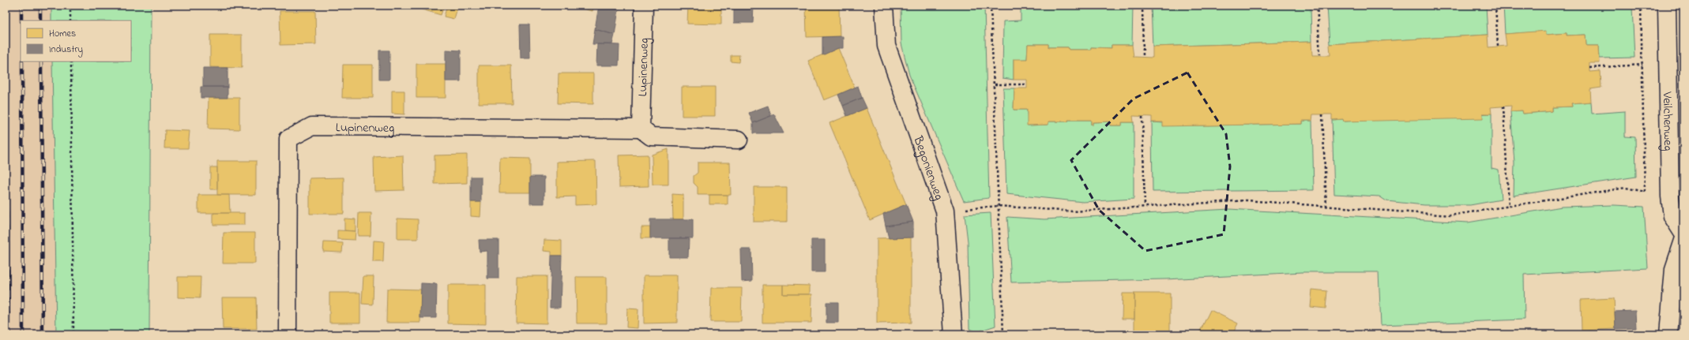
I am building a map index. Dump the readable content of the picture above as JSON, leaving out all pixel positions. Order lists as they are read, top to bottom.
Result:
{
  "streets": {
    "street": ["Lupinenweg", "Veilchenweg", "Begonienweg"]
  },
  "legend": ["Homes", "Industry"]
}
